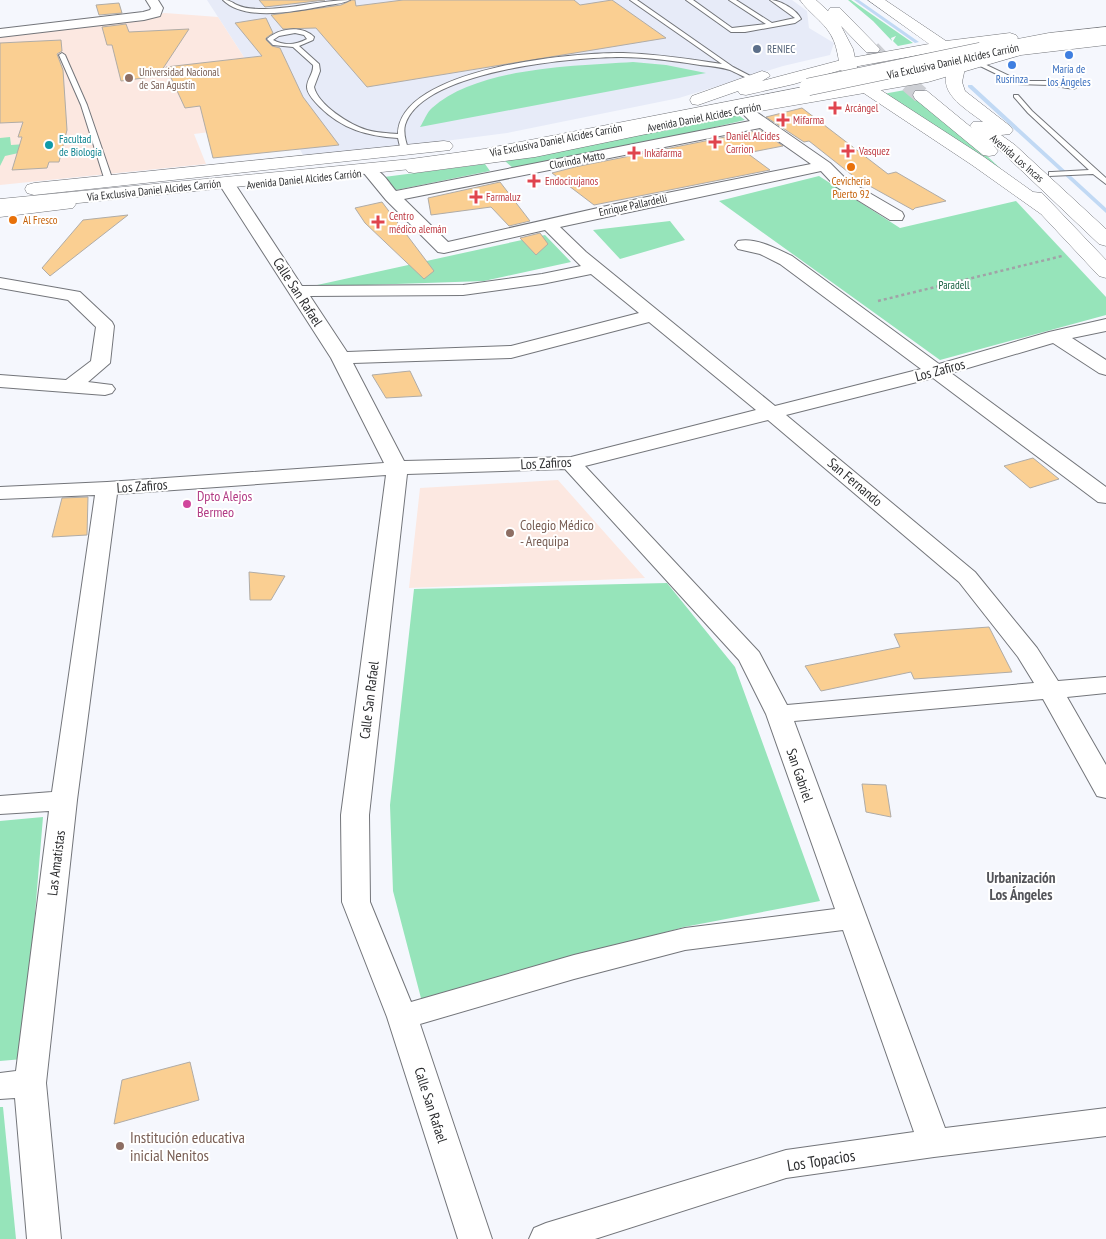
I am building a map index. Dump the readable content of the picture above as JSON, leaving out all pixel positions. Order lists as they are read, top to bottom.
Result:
{
  "streets": {
    "main road": ["Vía Exclusiva Daniel Alcides Carrión", "Avenida Daniel Alcides Carrión", "Avenida Los Incas"],
    "street": [
      "Clorinda Matto",
      "Enrique Pallardelli",
      "Calle San Rafael",
      "Los Zafiros",
      "San Fernando",
      "San Gabriel",
      "Las Amatistas",
      "Los Topacios"
    ]
  },
  "crossings": [
    ["Vía Exclusiva Daniel Alcides Carrión", "Avenida Daniel Alcides Carrión"],
    ["Avenida Daniel Alcides Carrión", "Calle San Rafael"],
    ["Clorinda Matto", "Enrique Pallardelli"],
    ["Enrique Pallardelli", "San Fernando"],
    ["Calle San Rafael", "Los Zafiros"],
    ["Los Zafiros", "San Fernando"],
    ["Los Zafiros", "San Gabriel"],
    ["Los Zafiros", "Las Amatistas"],
    ["San Gabriel", "Los Topacios"]
  ],
  "districts": ["Urbanización Los Ángeles"],
  "parks": ["Paradell"],
  "places": {
    "other": [
      "RENIEC",
      "María de los Ángeles",
      "Rusrinza",
      "Universidad Nacional de San Agustín",
      "Facultad de Biología",
      "Cevicheria Puerto 92",
      "Al Fresco",
      "Dpto Alejos Bermeo",
      "Colegio Médico - Arequipa",
      "Institución educativa inicial Nenitos"
    ],
    "health": [
      "Arcángel",
      "Mifarma",
      "Daniel Alcides Carrion",
      "Vasquez",
      "Inkafarma",
      "Endocirujanos",
      "Farmaluz",
      "Centro médico alemán"
    ]
  }
}
